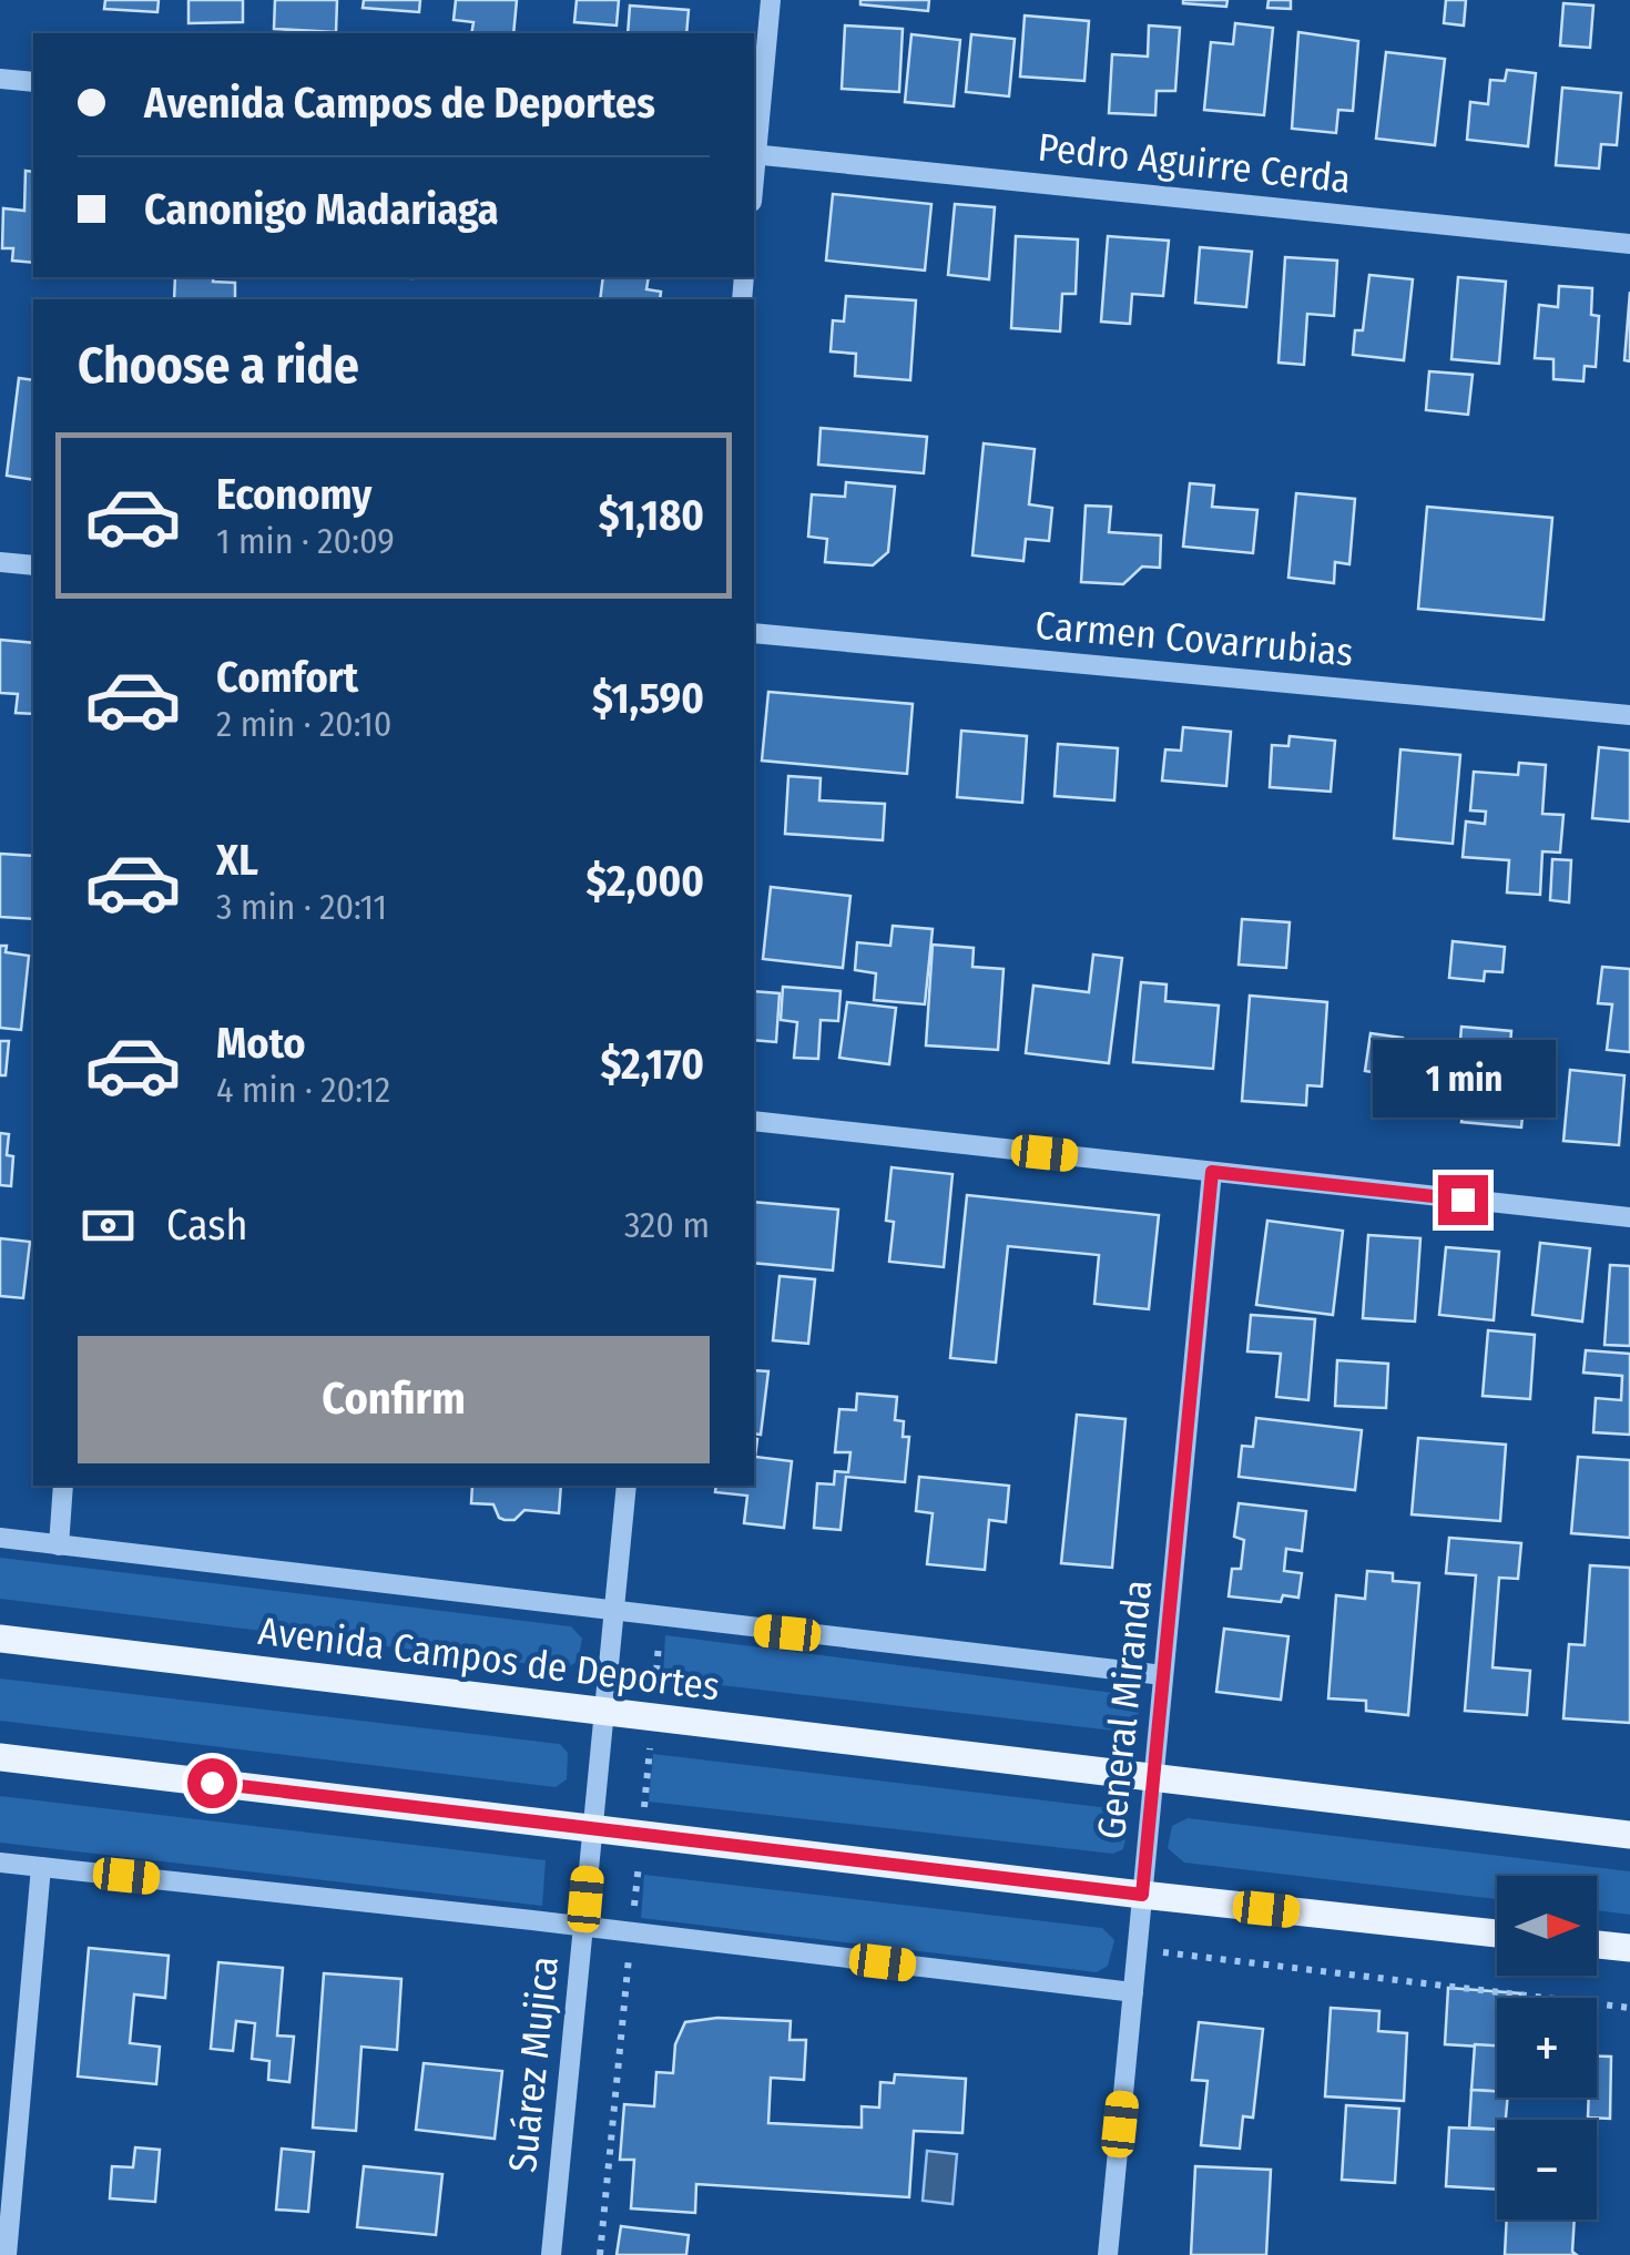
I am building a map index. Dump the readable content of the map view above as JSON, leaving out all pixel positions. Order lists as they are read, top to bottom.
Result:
{
  "streets": {
    "main road": ["Avenida Campos de Deportes"],
    "street": [
      "Pedro Aguirre Cerda",
      "Carmen Covarrubias",
      "General Miranda",
      "Suárez Mujica"
    ]
  },
  "crossings": [
    ["Avenida Campos de Deportes", "General Miranda"],
    ["Avenida Campos de Deportes", "Suárez Mujica"]
  ],
  "north": "right",
  "page": {
    "banner": ["Avenida Campos de Deportes", "Canonigo Madariaga"],
    "heading": "Choose a ride",
    "list": [
      {
        "name": "Economy",
        "note": "1 min · 20:09",
        "value": "$1,180"
      },
      {
        "name": "Comfort",
        "note": "2 min · 20:10",
        "value": "$1,590"
      },
      {
        "name": "XL",
        "note": "3 min · 20:11",
        "value": "$2,000"
      },
      {
        "name": "Moto",
        "note": "4 min · 20:12",
        "value": "$2,170"
      }
    ],
    "bubble": "1 min",
    "pay": ["Cash", "320 m"],
    "buttons": "Confirm",
    "map_buttons": ["+", "−"]
  }
}
